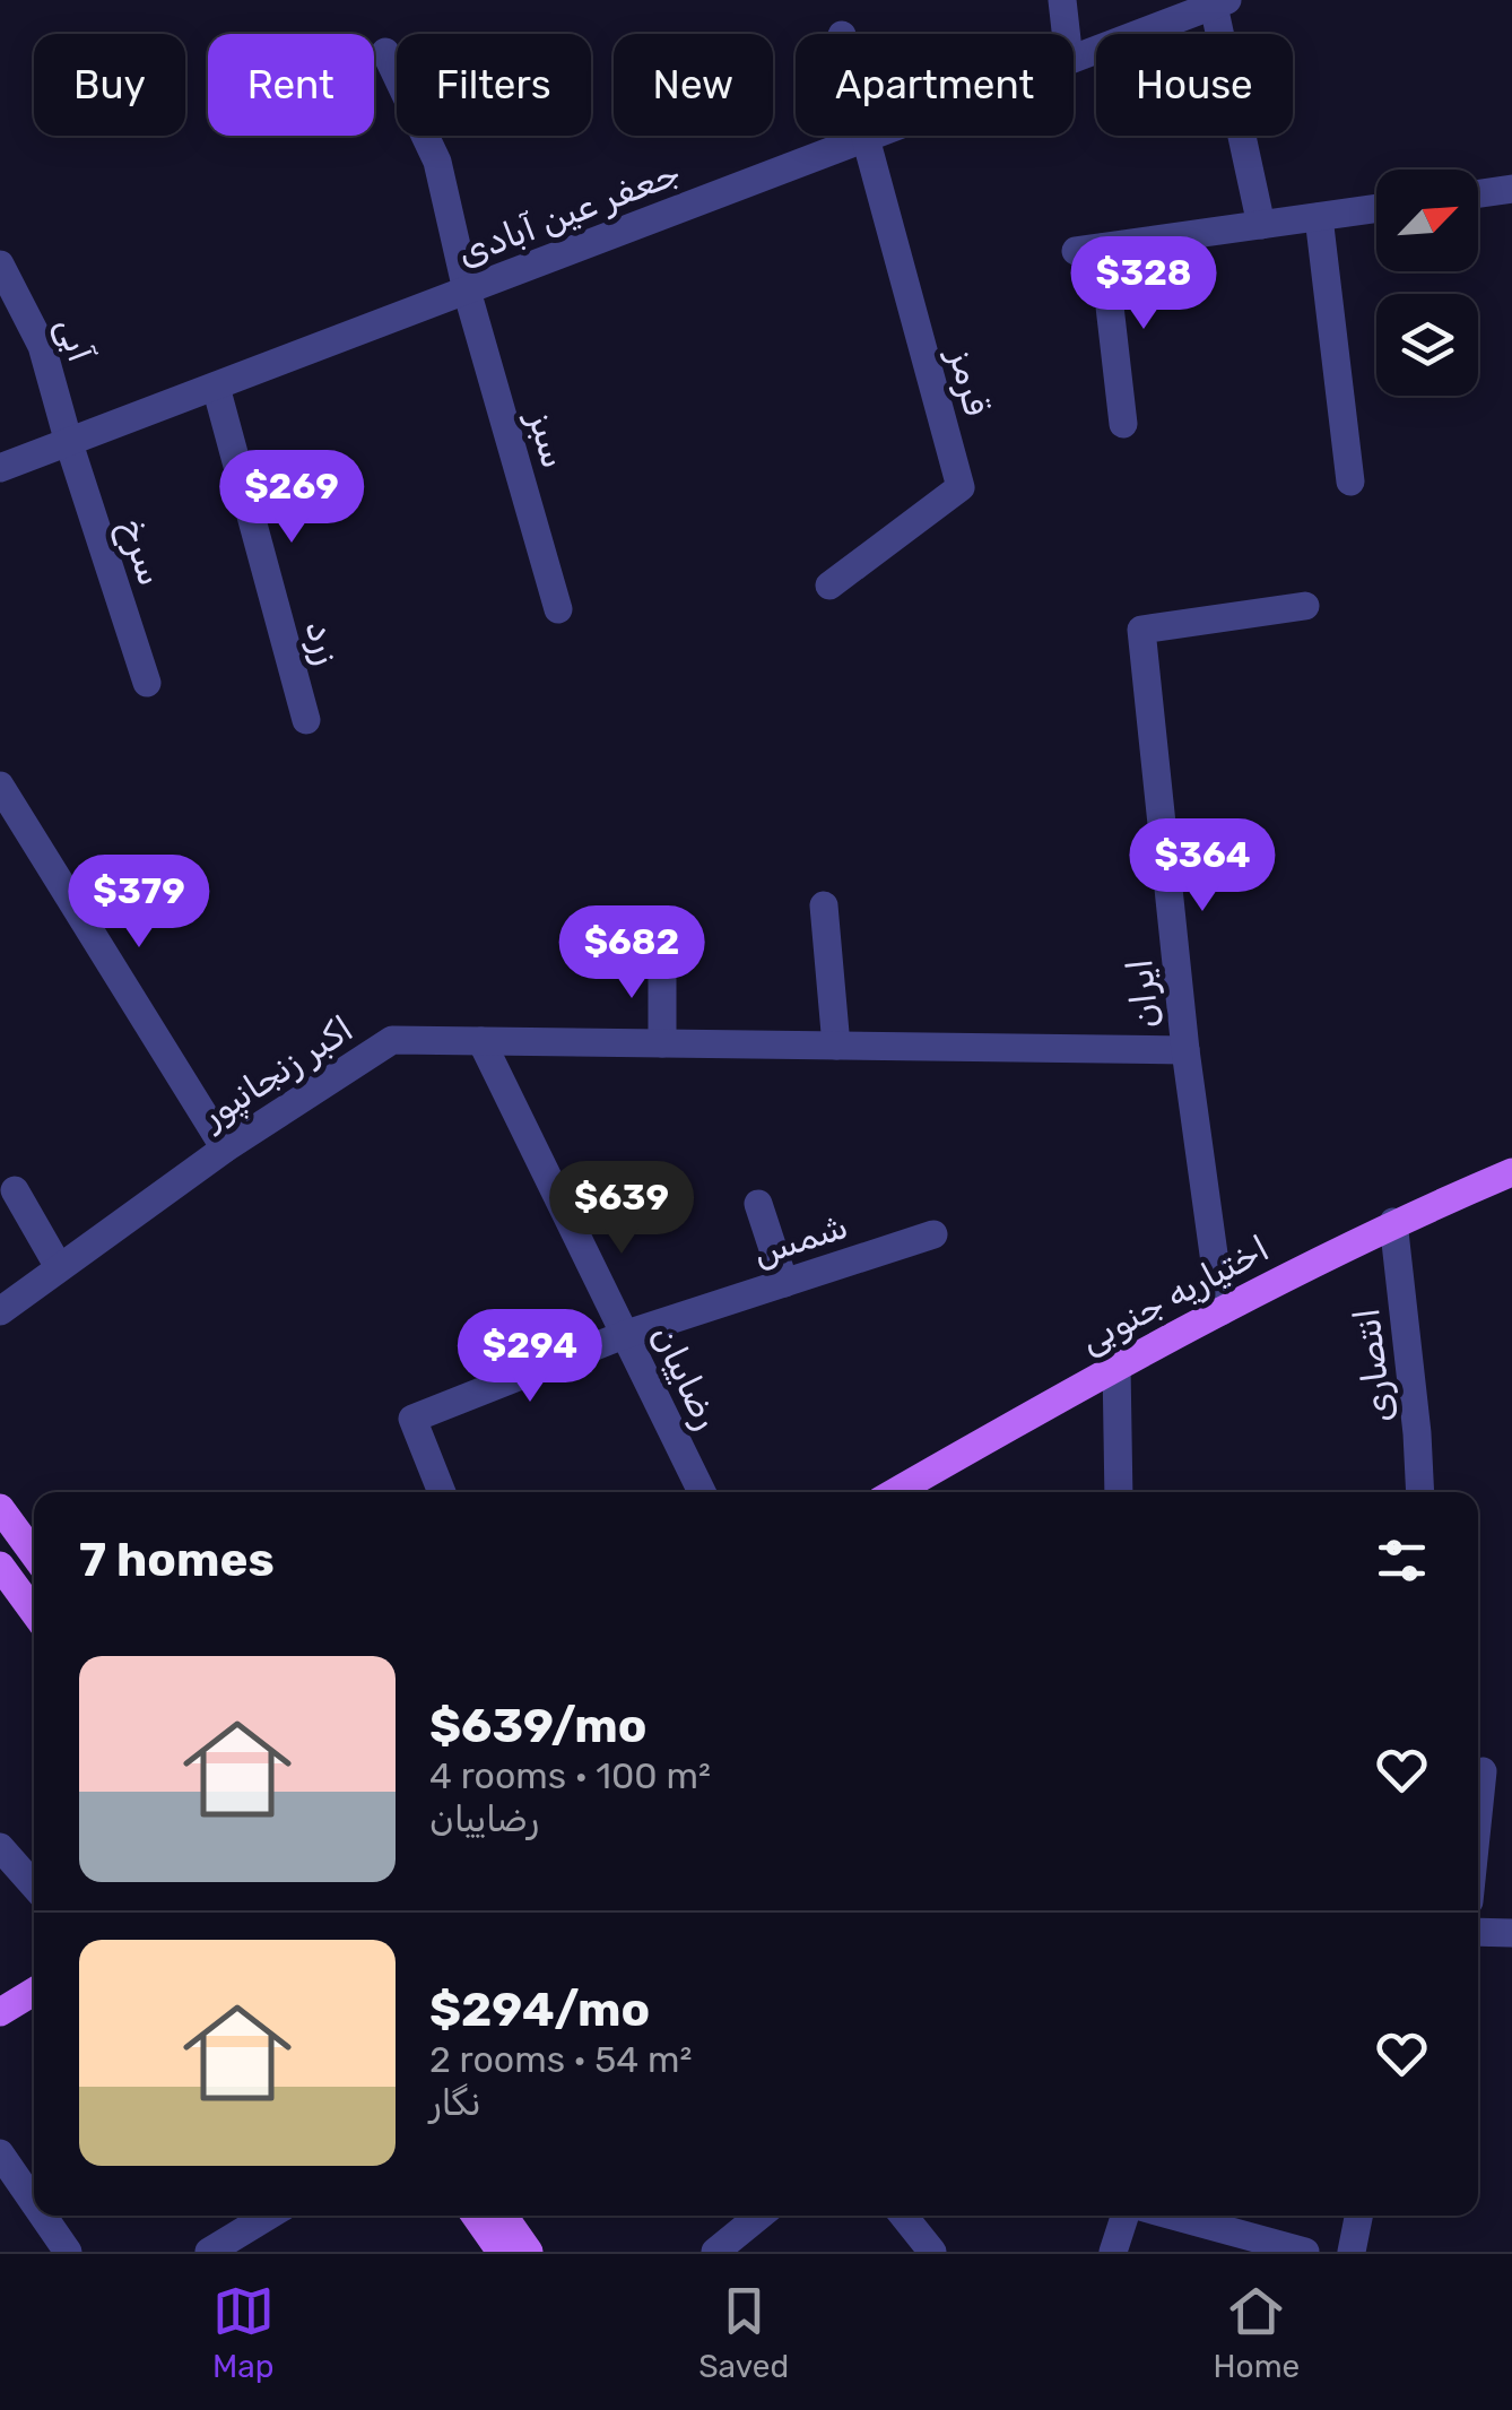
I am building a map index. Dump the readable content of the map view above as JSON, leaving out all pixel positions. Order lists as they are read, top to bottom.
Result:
{
  "streets": {
    "main road": ["اختیاریه جنوبی"],
    "street": [
      "جعفر عین آبادی",
      "آبی",
      "قرمز",
      "سبز",
      "سرخ",
      "زرد",
      "ایران",
      "اکبر زنجانپور",
      "شمس",
      "انتصاری",
      "رضاییان"
    ]
  },
  "crossings": [
    ["جعفر عین آبادی", "آبی"],
    ["جعفر عین آبادی", "قرمز"],
    ["جعفر عین آبادی", "سبز"],
    ["جعفر عین آبادی", "سرخ"],
    ["جعفر عین آبادی", "زرد"],
    ["آبی", "سرخ"],
    ["ایران", "اکبر زنجانپور"],
    ["ایران", "اختیاریه جنوبی"],
    ["اکبر زنجانپور", "رضاییان"],
    ["شمس", "رضاییان"],
    ["اختیاریه جنوبی", "انتصاری"]
  ],
  "north": "top right",
  "page": {
    "chip": [
      "Buy",
      "Rent",
      "Filters",
      "New",
      "Apartment",
      "House"
    ],
    "price": [
      "$328",
      "$269",
      "$364",
      "$379",
      "$682",
      "$639",
      "$294"
    ],
    "heading": "7 homes",
    "list": [
      {
        "name": "$639/mo",
        "note": "4 rooms · 100 m² · رضاییان"
      },
      {
        "name": "$294/mo",
        "note": "2 rooms · 54 m² · نگار"
      }
    ],
    "tabs": ["Map", "Saved", "Home"]
  }
}
